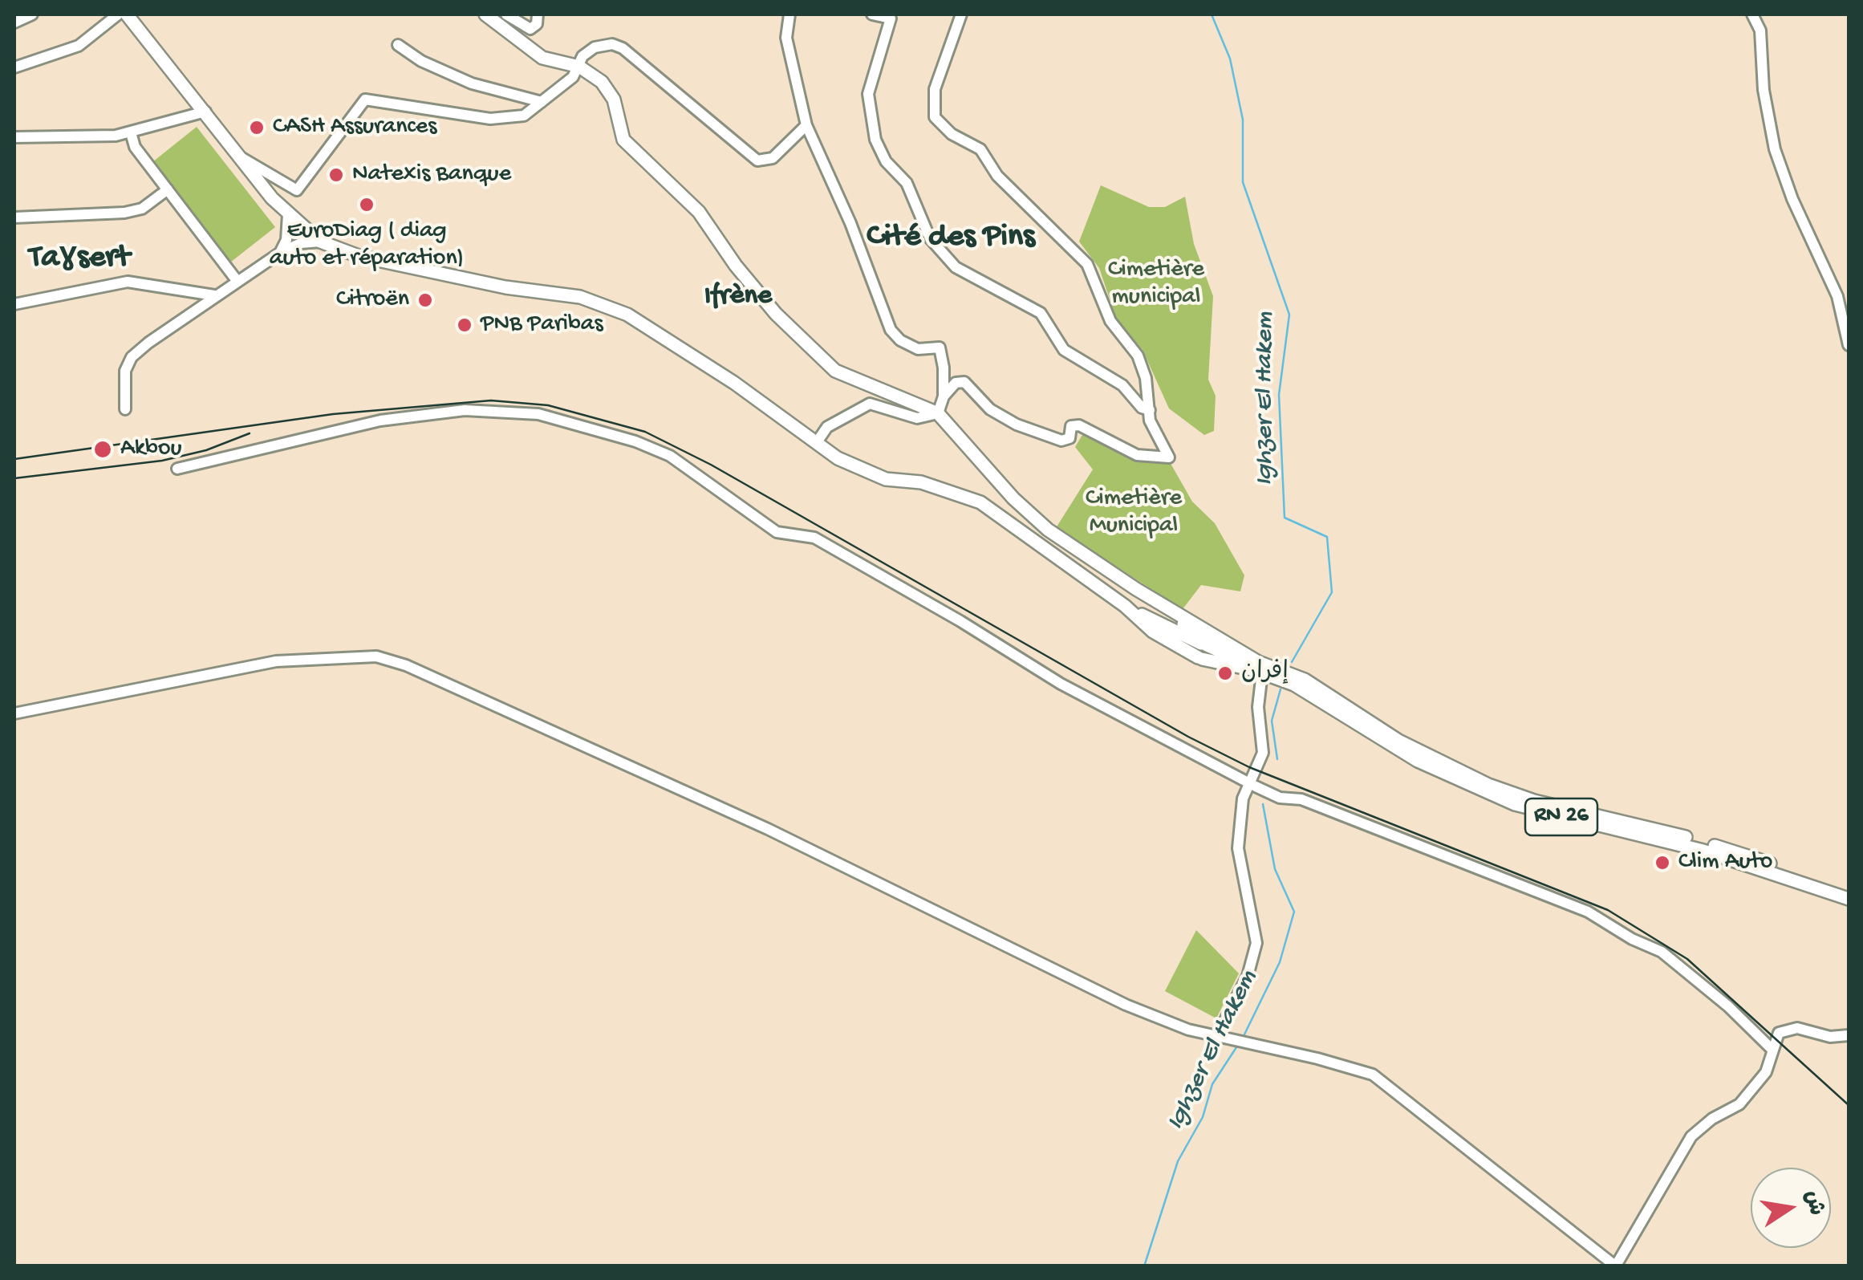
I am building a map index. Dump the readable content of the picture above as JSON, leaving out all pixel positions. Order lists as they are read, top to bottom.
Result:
{
  "streets": {
    "main road": ["RN 26"]
  },
  "districts": ["Cité des Pins", "Taɣsert", "Ifrène"],
  "water": ["Ighzer El Hakem"],
  "parks": ["Cimetière municipal", "Cimetière Municipal"],
  "places": [
    "CASH Assurances",
    "Natexis Banque",
    "EuroDiag ( diag auto et réparation)",
    "Citroën",
    "PNB Paribas",
    "Akbou",
    "إفران",
    "Clim Auto"
  ],
  "north": "right"
}
